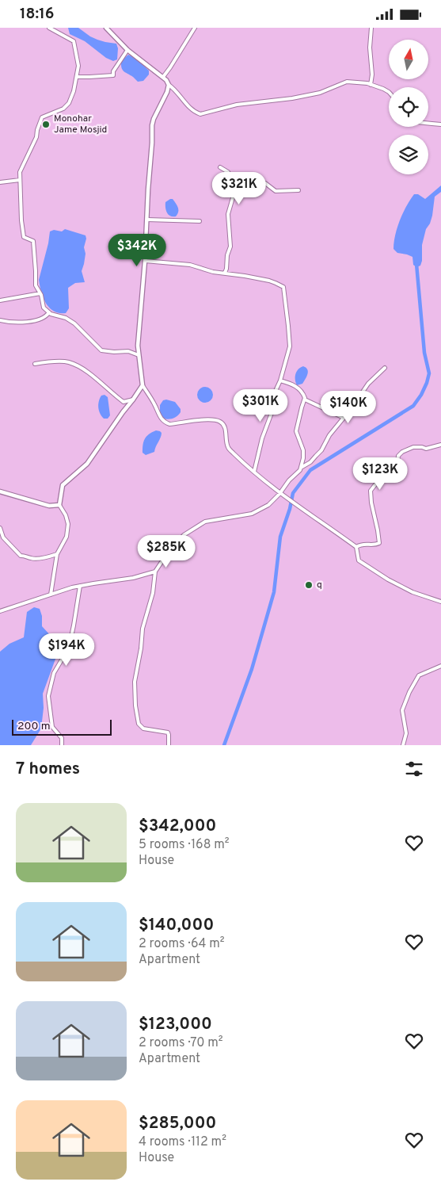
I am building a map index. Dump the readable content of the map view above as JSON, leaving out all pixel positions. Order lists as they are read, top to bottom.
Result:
{
  "places": ["Monohar Jame Mosjid", "q"],
  "scale_bar": "200 m",
  "north": "top",
  "page": {
    "status": "18:16",
    "price": [
      "$321K",
      "$342K",
      "$301K",
      "$140K",
      "$123K",
      "$285K",
      "$194K"
    ],
    "scale": "200 m",
    "heading": "7 homes",
    "list": [
      {
        "name": "$342,000",
        "note": "5 rooms · 168 m² · House"
      },
      {
        "name": "$140,000",
        "note": "2 rooms · 64 m² · Apartment"
      },
      {
        "name": "$123,000",
        "note": "2 rooms · 70 m² · Apartment"
      },
      {
        "name": "$285,000",
        "note": "4 rooms · 112 m² · House"
      }
    ]
  }
}
